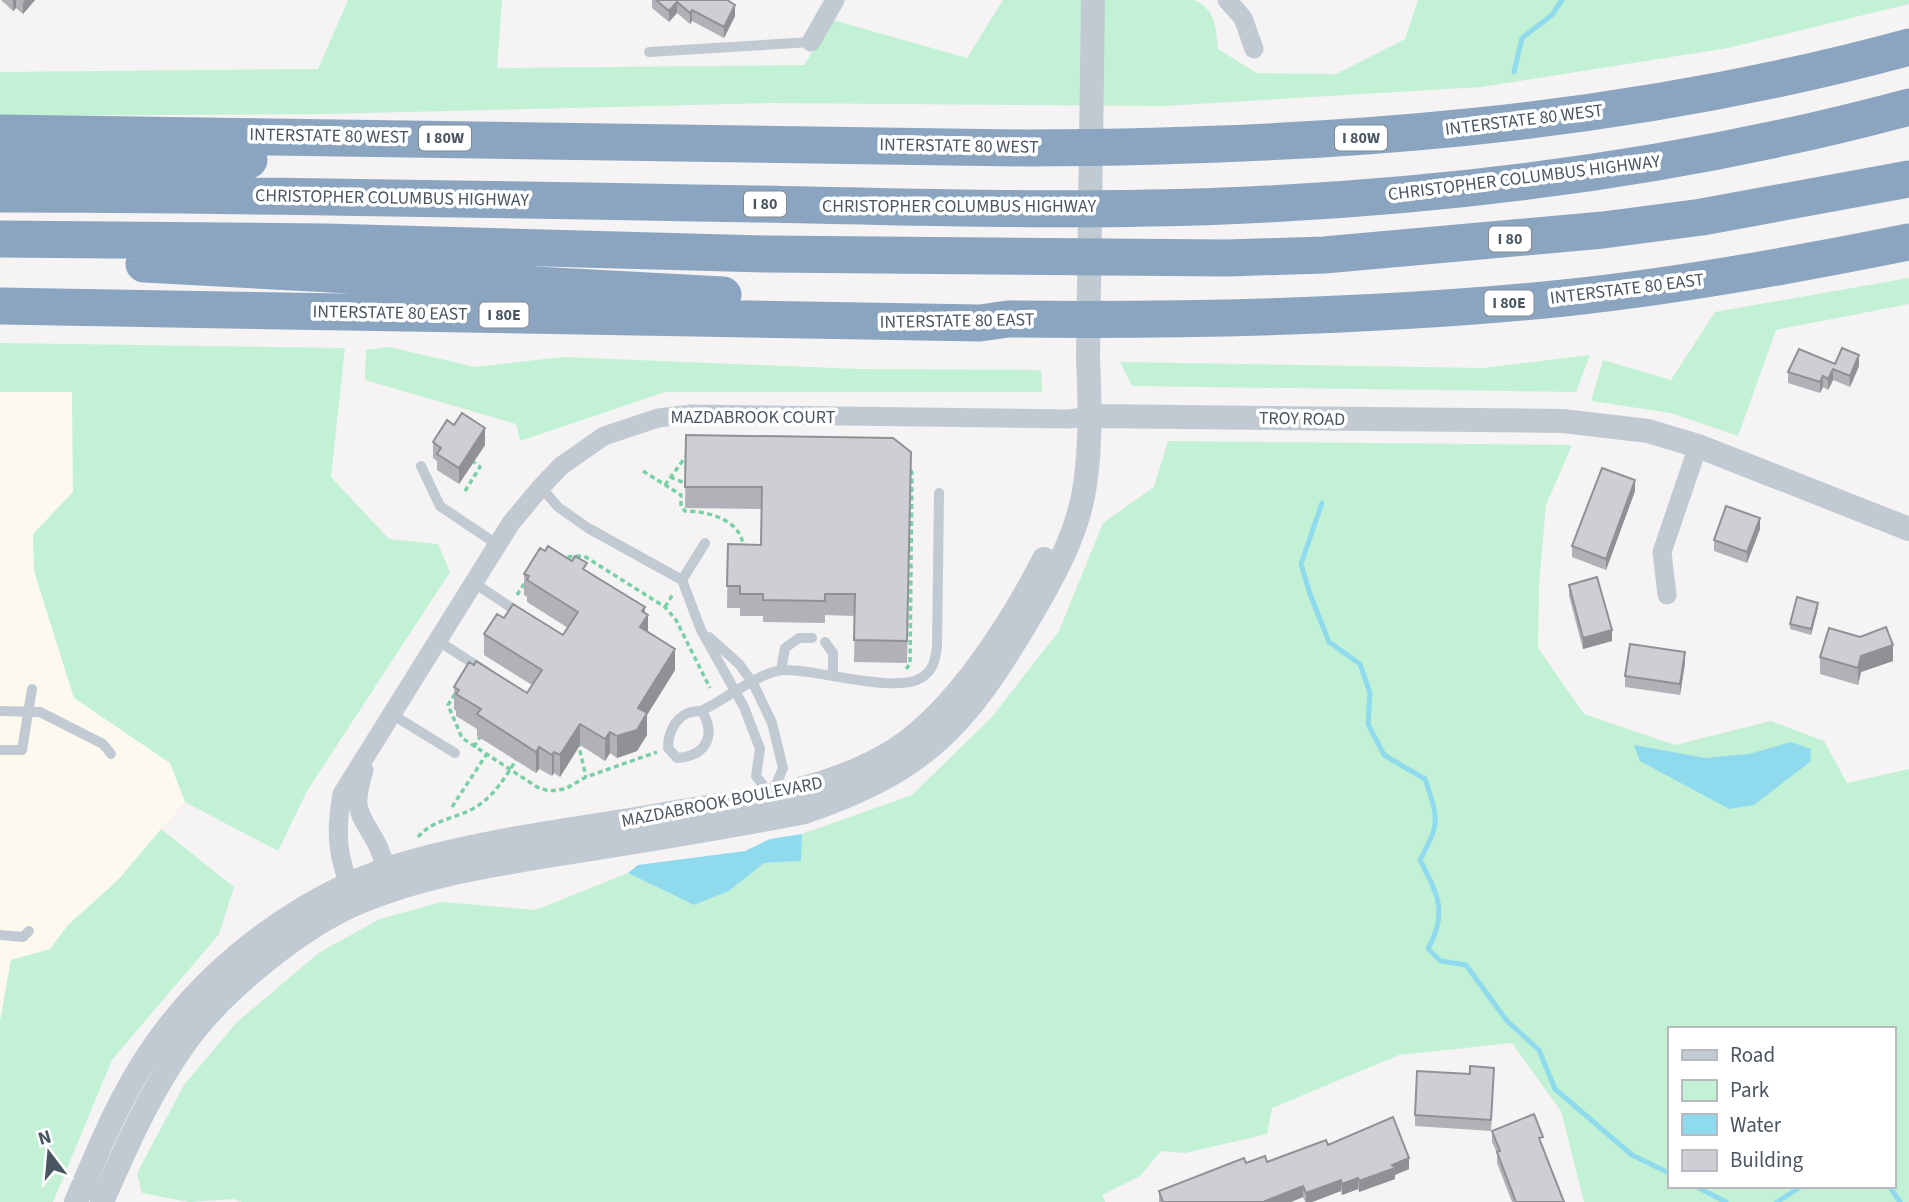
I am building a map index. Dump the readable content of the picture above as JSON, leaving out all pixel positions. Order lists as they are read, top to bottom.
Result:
{
  "streets": {
    "highway": [
      "INTERSTATE 80 WEST",
      "I 80W",
      "CHRISTOPHER COLUMBUS HIGHWAY",
      "I 80",
      "INTERSTATE 80 EAST",
      "I 80E"
    ],
    "street": ["MAZDABROOK COURT", "TROY ROAD", "MAZDABROOK BOULEVARD"]
  },
  "crossings": [
    ["MAZDABROOK COURT", "TROY ROAD"],
    ["MAZDABROOK COURT", "MAZDABROOK BOULEVARD"],
    ["TROY ROAD", "MAZDABROOK BOULEVARD"]
  ],
  "legend": [
    "Road",
    "Park",
    "Water",
    "Building"
  ],
  "north": "top"
}
